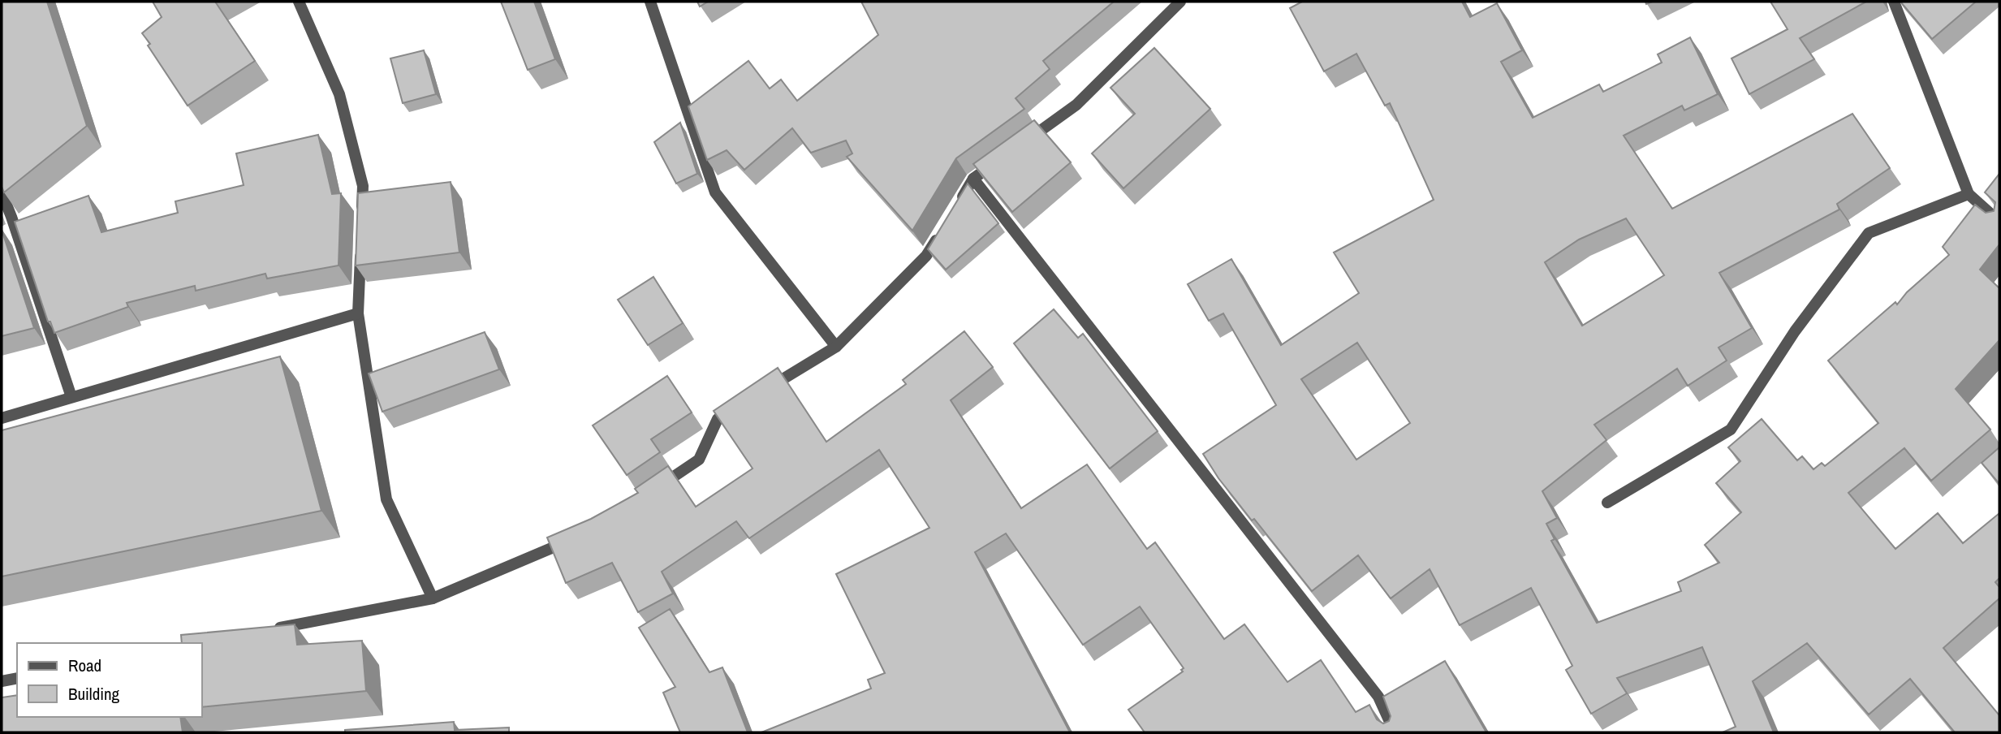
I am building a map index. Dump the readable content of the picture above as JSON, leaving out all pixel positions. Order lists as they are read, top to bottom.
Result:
{
  "legend": ["Road", "Building"]
}
